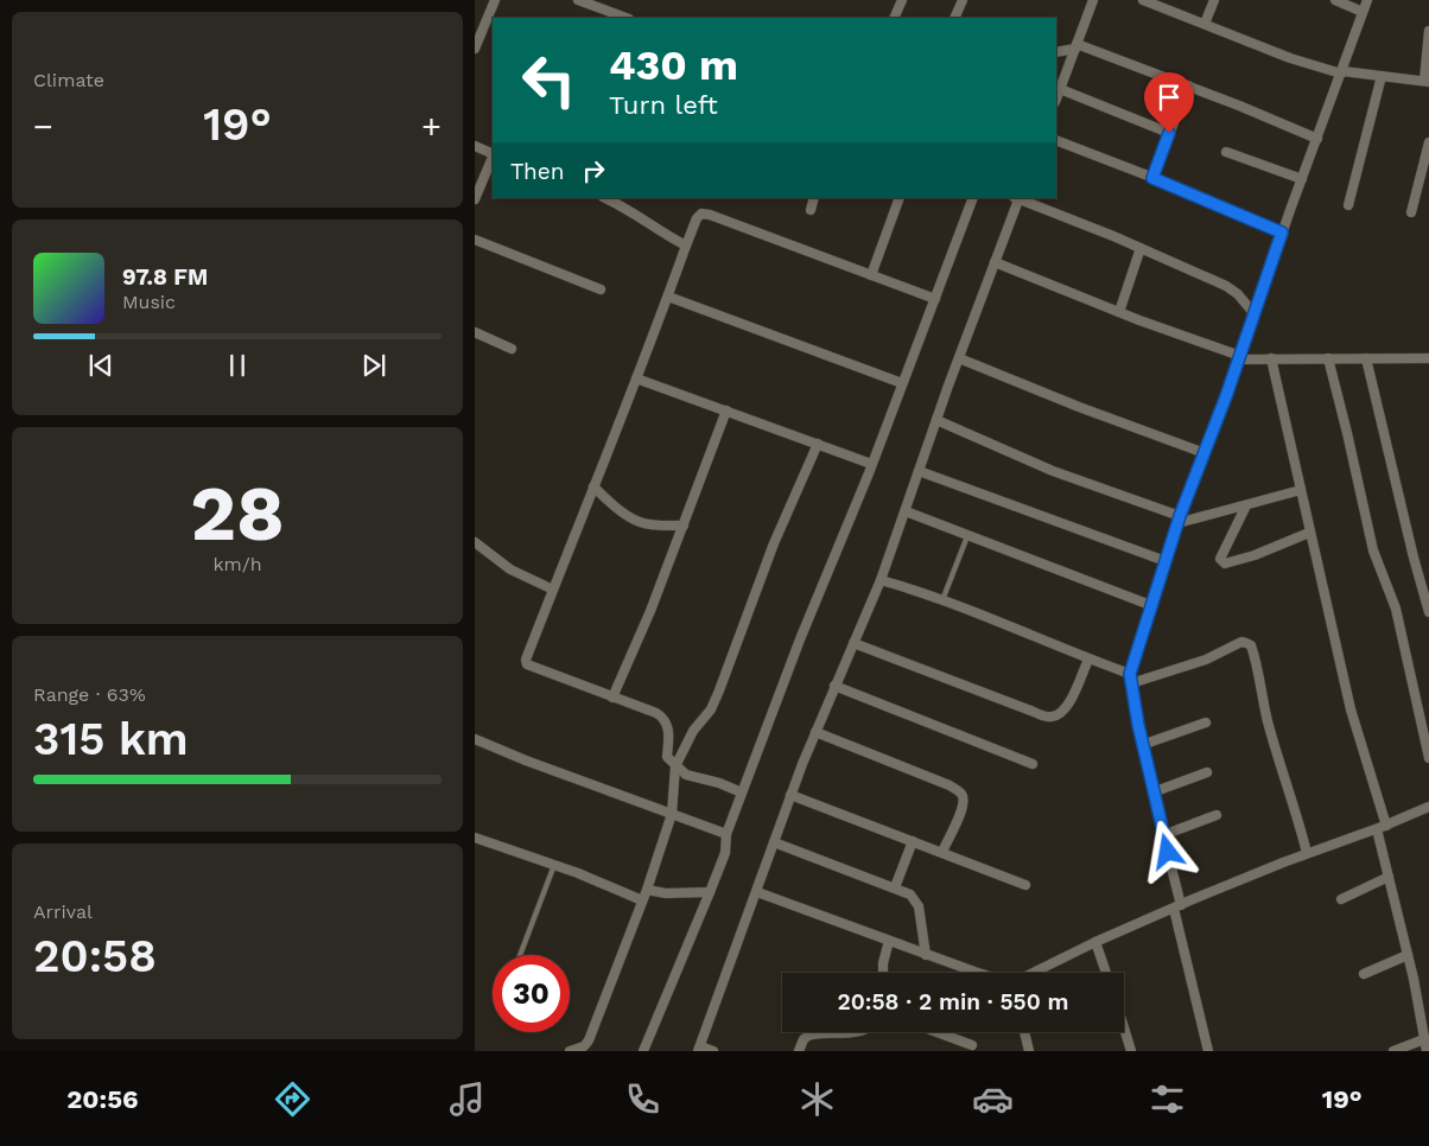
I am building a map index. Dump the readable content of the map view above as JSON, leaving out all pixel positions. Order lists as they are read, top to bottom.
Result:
{
  "page": {
    "tile": [
      "Climate",
      ["28", "km/h"],
      ["Range · 63%", "315 km"],
      ["Arrival", "20:58"]
    ],
    "turn": ["430 m", "Turn left"],
    "heat": ["−", "19°", "+"],
    "then": "Then",
    "song": ["97.8 FM", "Music"],
    "limit": "30",
    "trip": "20:58 · 2 min · 550 m",
    "tabs": ["20:56", "19°"]
  }
}
